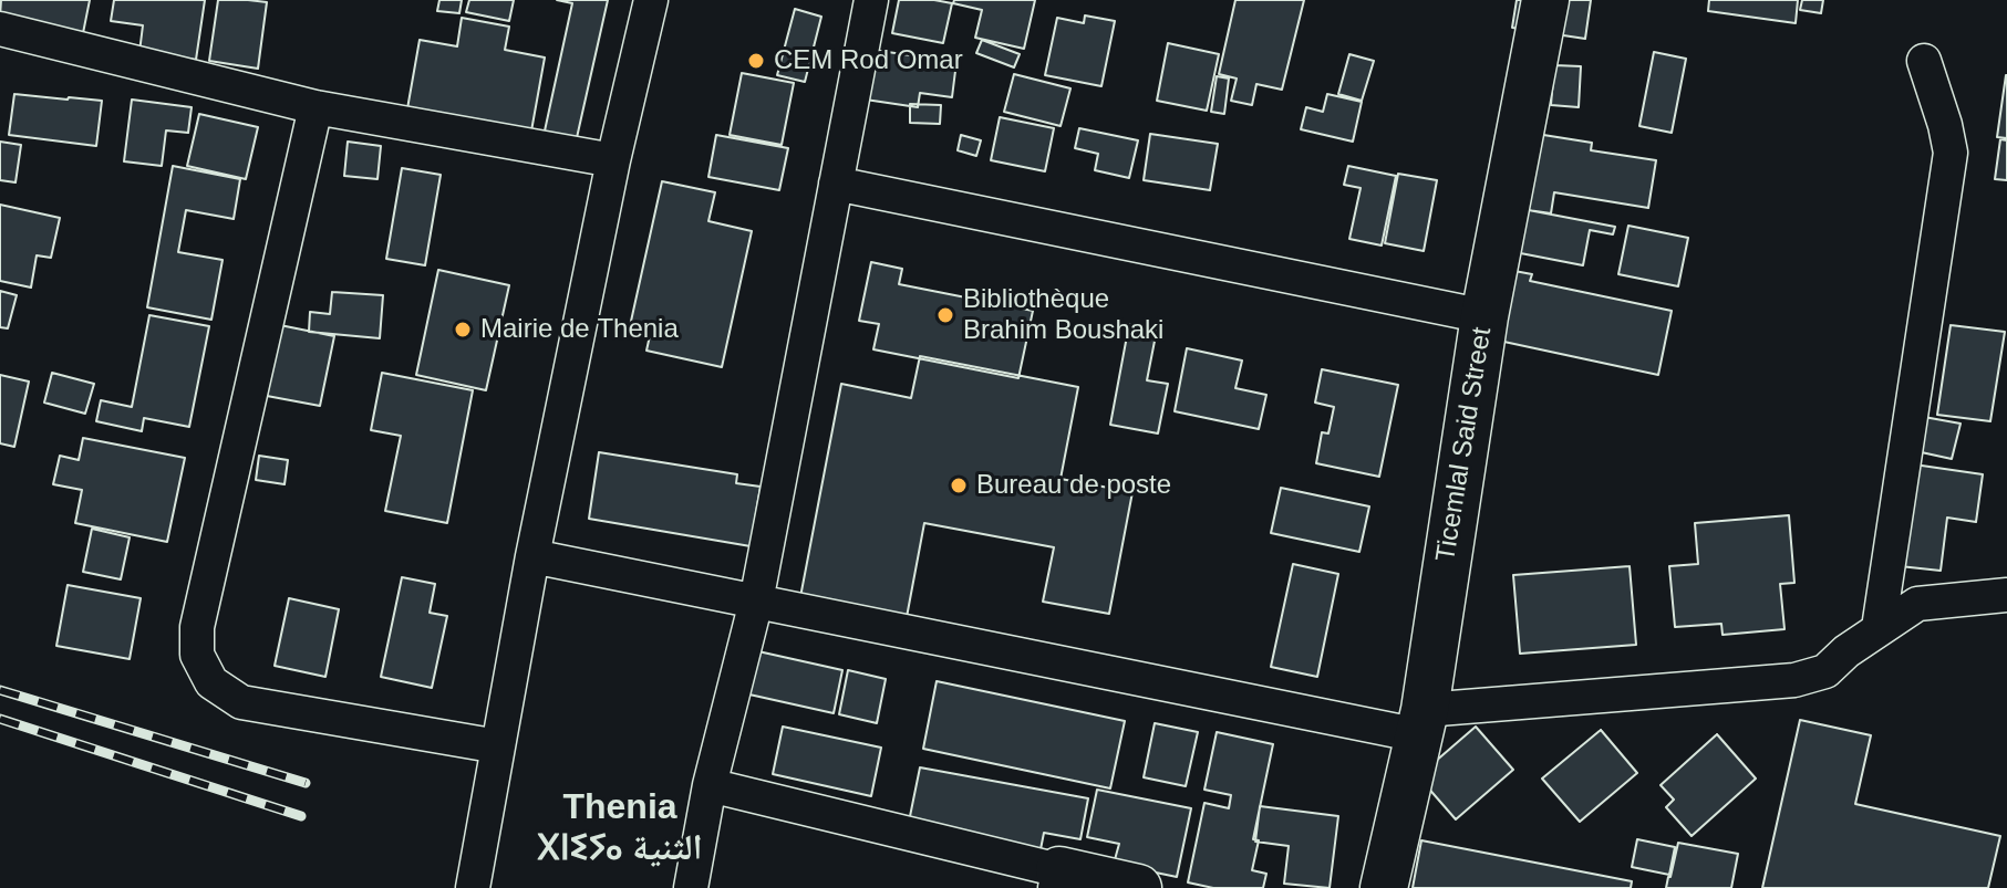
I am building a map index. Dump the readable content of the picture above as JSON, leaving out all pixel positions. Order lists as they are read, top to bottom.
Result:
{
  "streets": {
    "main road": ["Ticemlal Said Street"]
  },
  "districts": ["Thenia ⵝⵏⵉⵢⴰ الثنية"],
  "places": [
    "CEM Rod Omar",
    "Bibliothèque Brahim Boushaki",
    "Mairie de Thenia",
    "Bureau de poste"
  ]
}
